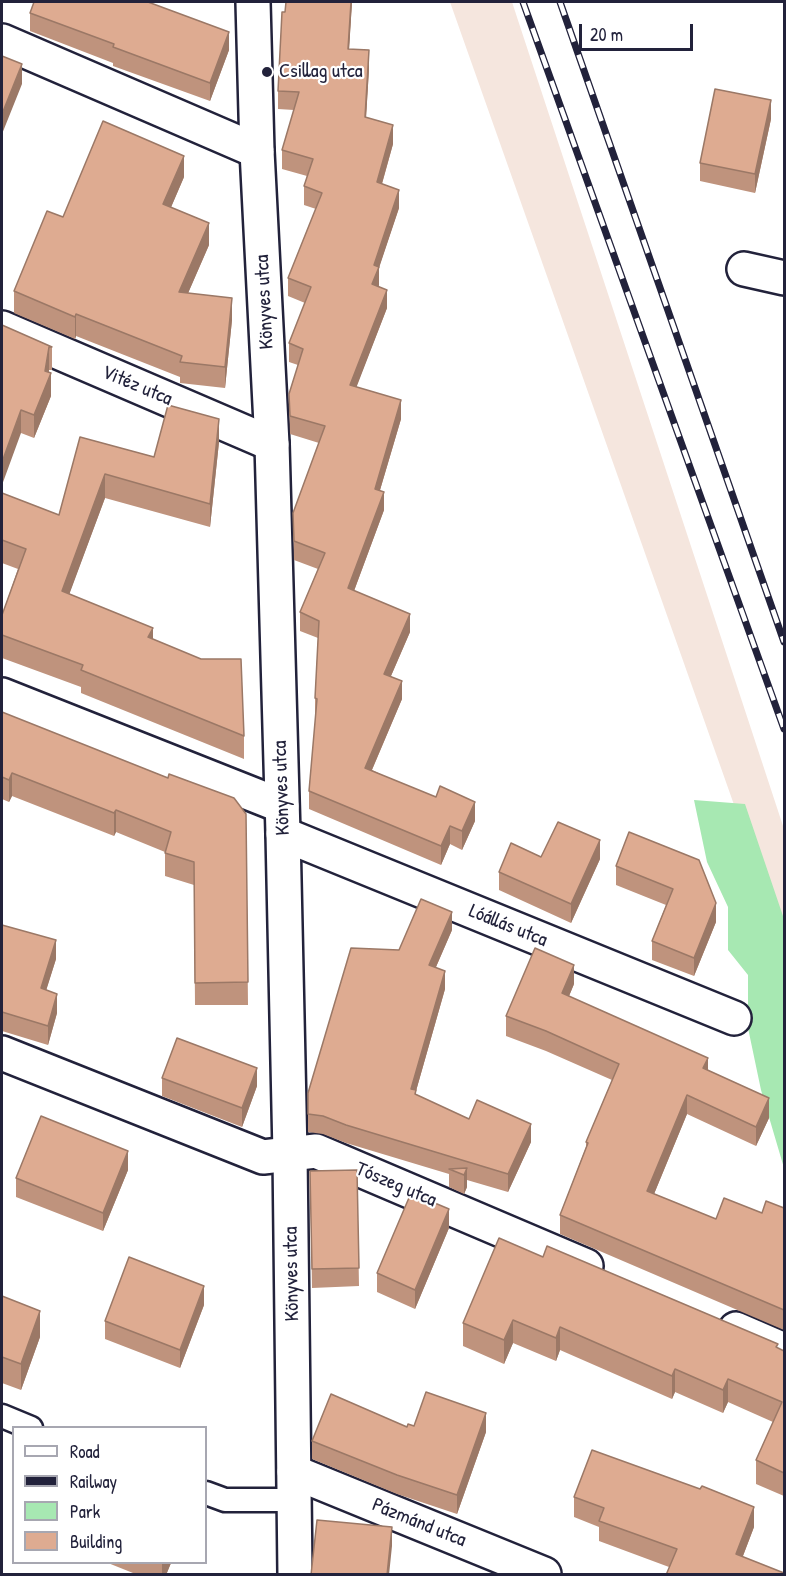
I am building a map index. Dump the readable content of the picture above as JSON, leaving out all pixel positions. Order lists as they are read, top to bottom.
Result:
{
  "streets": {
    "street": [
      "Könyves utca",
      "Vitéz utca",
      "Lóállás utca",
      "Tószeg utca",
      "Pázmánd utca"
    ]
  },
  "crossings": [
    ["Könyves utca", "Vitéz utca"],
    ["Könyves utca", "Lóállás utca"],
    ["Könyves utca", "Tószeg utca"],
    ["Könyves utca", "Pázmánd utca"]
  ],
  "places": ["Csillag utca"],
  "legend": [
    "Road",
    "Railway",
    "Park",
    "Building"
  ],
  "scale_bar": "20 m"
}
